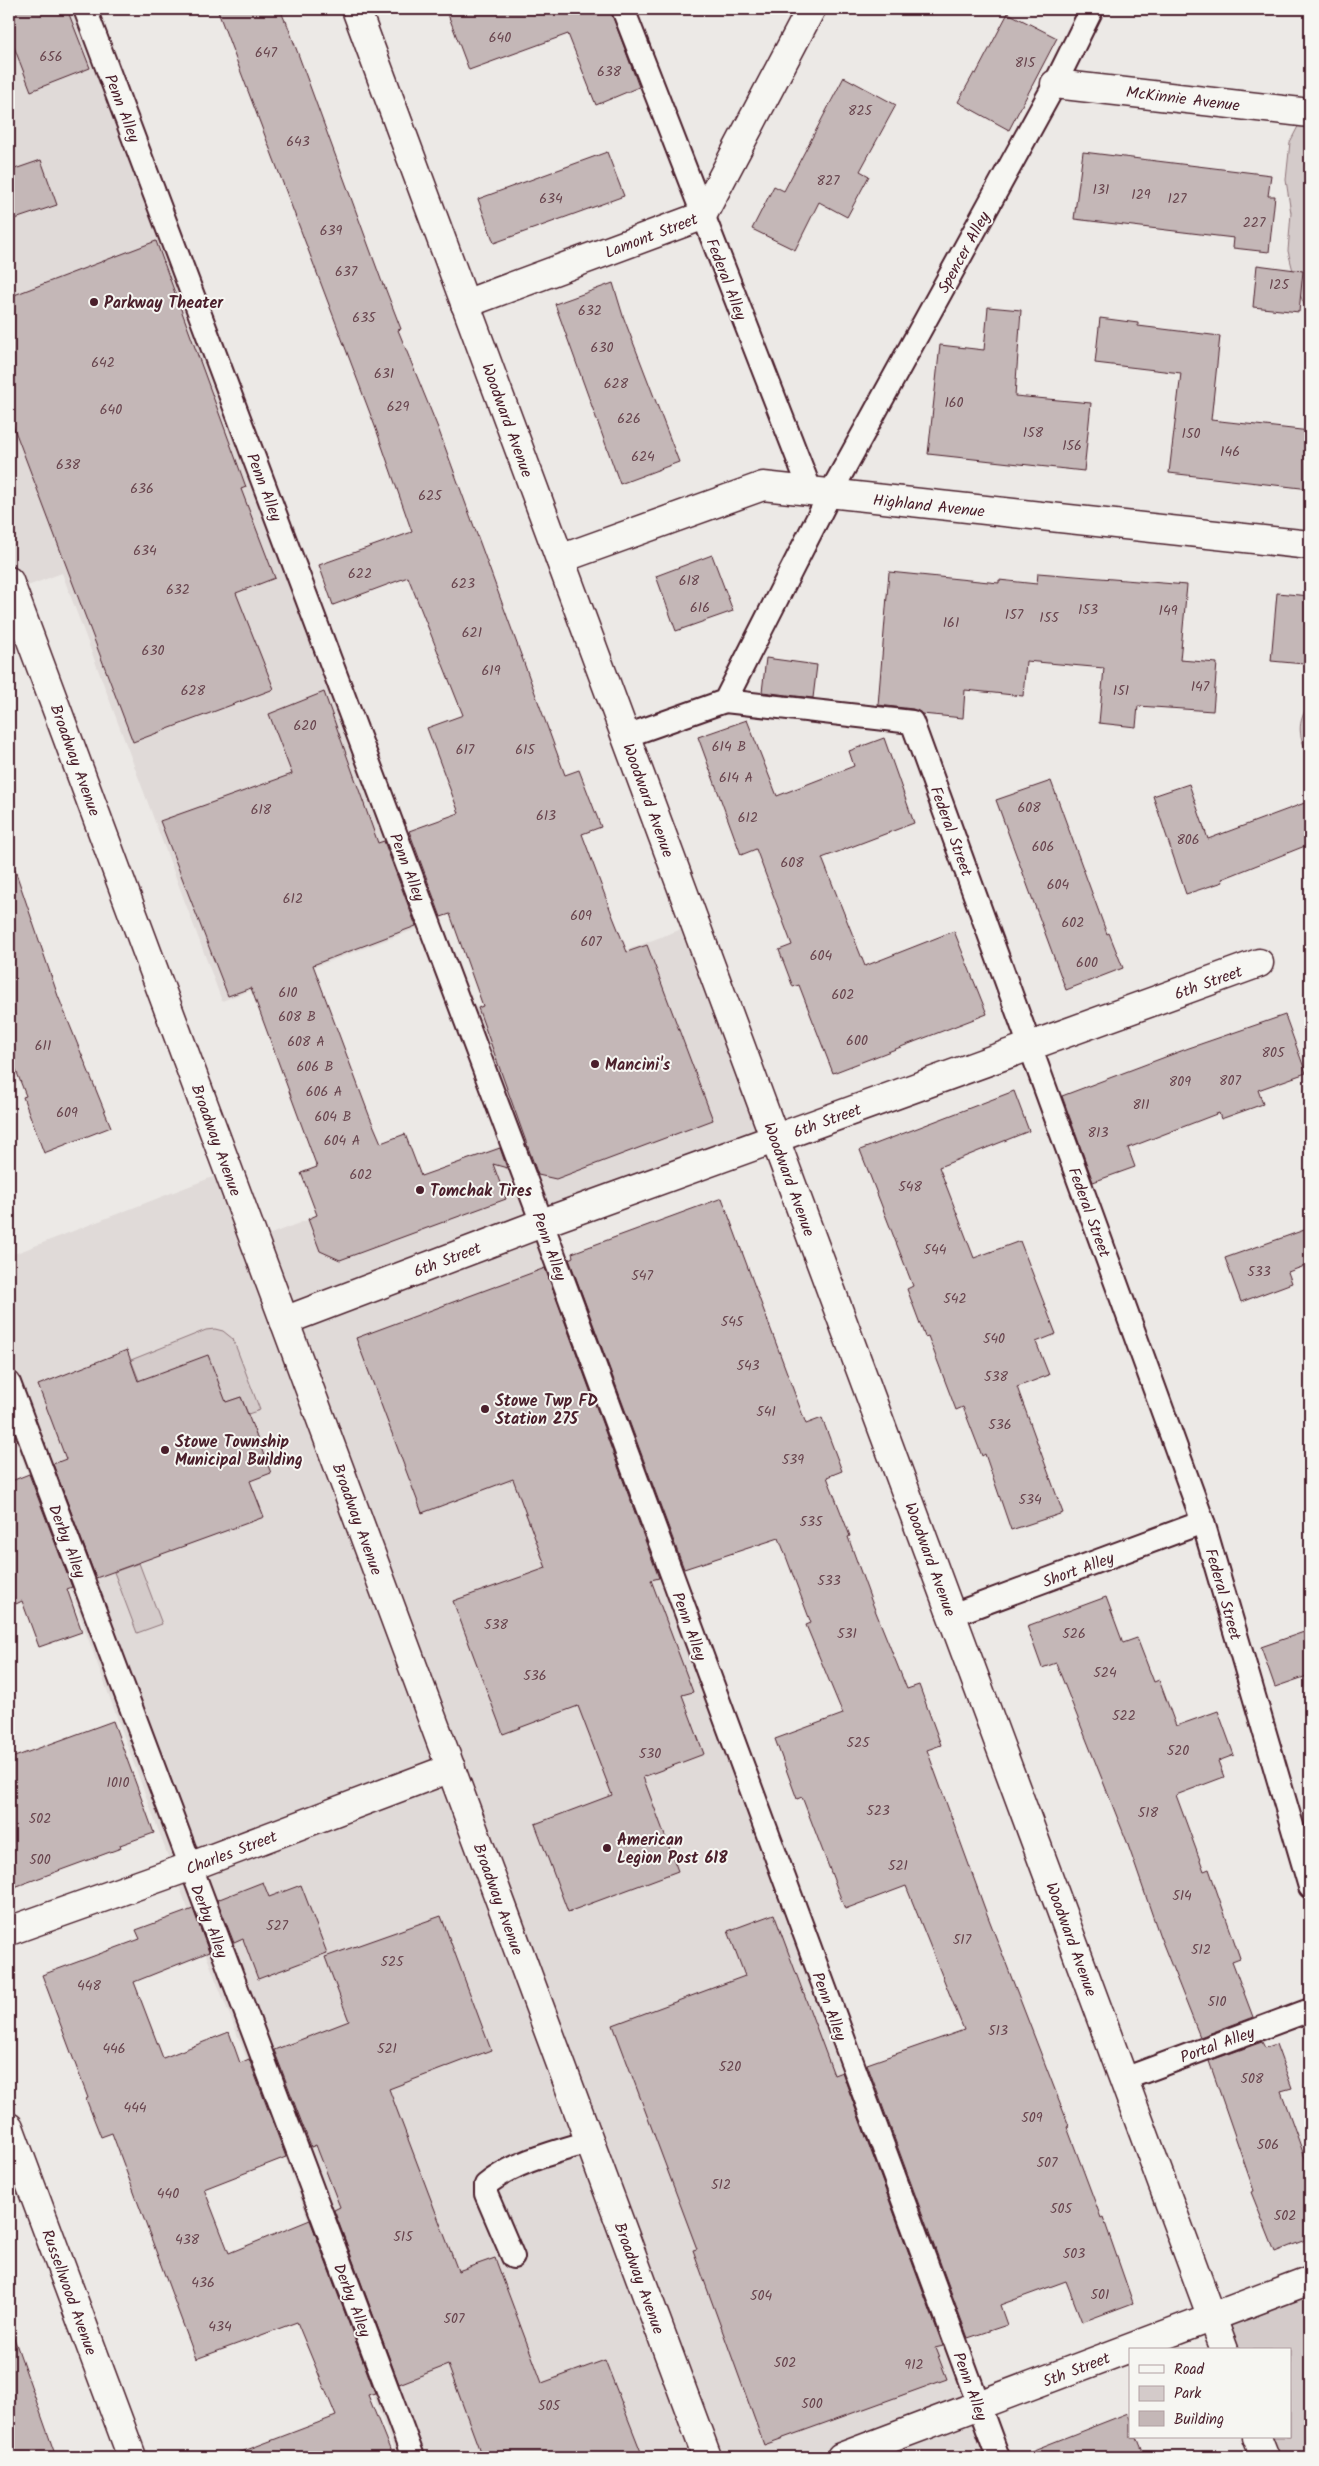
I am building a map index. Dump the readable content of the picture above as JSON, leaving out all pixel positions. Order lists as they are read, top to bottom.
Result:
{
  "streets": {
    "street": [
      "McKinnie Avenue",
      "Lamont Street",
      "Woodward Avenue",
      "Highland Avenue",
      "Broadway Avenue",
      "6th Street",
      "Charles Street",
      "Russellwood Avenue",
      "5th Street"
    ],
    "lane": [
      "Penn Alley",
      "Spencer Alley",
      "Federal Alley",
      "Federal Street",
      "Derby Alley",
      "Short Alley",
      "Portal Alley"
    ]
  },
  "crossings": [
    ["McKinnie Avenue", "Spencer Alley"],
    ["Penn Alley", "6th Street"],
    ["Penn Alley", "5th Street"],
    ["Lamont Street", "Federal Alley"],
    ["Lamont Street", "Woodward Avenue"],
    ["Spencer Alley", "Federal Alley"],
    ["Spencer Alley", "Highland Avenue"],
    ["Federal Alley", "Highland Avenue"],
    ["Woodward Avenue", "Highland Avenue"],
    ["Woodward Avenue", "Federal Street"],
    ["Woodward Avenue", "6th Street"],
    ["Woodward Avenue", "Short Alley"],
    ["Woodward Avenue", "Portal Alley"],
    ["Woodward Avenue", "5th Street"],
    ["Broadway Avenue", "6th Street"],
    ["Broadway Avenue", "Charles Street"],
    ["Federal Street", "6th Street"],
    ["Federal Street", "Short Alley"],
    ["Derby Alley", "Charles Street"]
  ],
  "places": [
    "Parkway Theater",
    "Mancini's",
    "Tomchak Tires",
    "Stowe Twp FD Station 275",
    "Stowe Township Municipal Building",
    "American Legion Post 618"
  ],
  "house_numbers": [
    "640",
    "647",
    "656",
    "815",
    "638",
    "825",
    "643",
    "827",
    "131",
    "129",
    "634",
    "127",
    "227",
    "639",
    "637",
    "125",
    "632",
    "635",
    "630",
    "642",
    "631",
    "628",
    "160",
    "629",
    "640",
    "626",
    "158",
    "150",
    "156",
    "146",
    "624",
    "638",
    "636",
    "625",
    "634",
    "622",
    "618",
    "623",
    "632",
    "616",
    "153",
    "149",
    "157",
    "155",
    "161",
    "621",
    "630",
    "619",
    "147",
    "628",
    "151",
    "620",
    "614 B",
    "617",
    "615",
    "614 A",
    "608",
    "618",
    "613",
    "612",
    "806",
    "606",
    "608",
    "604",
    "612",
    "609",
    "602",
    "607",
    "604",
    "600",
    "610",
    "602",
    "608 B",
    "600",
    "608 A",
    "611",
    "805",
    "606 B",
    "807",
    "809",
    "606 A",
    "811",
    "609",
    "604 B",
    "813",
    "604 A",
    "602",
    "548",
    "544",
    "533",
    "547",
    "542",
    "545",
    "540",
    "543",
    "538",
    "541",
    "536",
    "539",
    "534",
    "535",
    "533",
    "538",
    "531",
    "526",
    "524",
    "536",
    "522",
    "525",
    "520",
    "530",
    "1010",
    "523",
    "518",
    "502",
    "500",
    "521",
    "514",
    "527",
    "517",
    "512",
    "525",
    "448",
    "510",
    "513",
    "446",
    "521",
    "520",
    "508",
    "444",
    "509",
    "506",
    "507",
    "512",
    "440",
    "505",
    "502",
    "515",
    "438",
    "503",
    "436",
    "501",
    "504",
    "507",
    "434",
    "502",
    "912",
    "500",
    "505"
  ],
  "legend": ["Road", "Park", "Building"]
}
